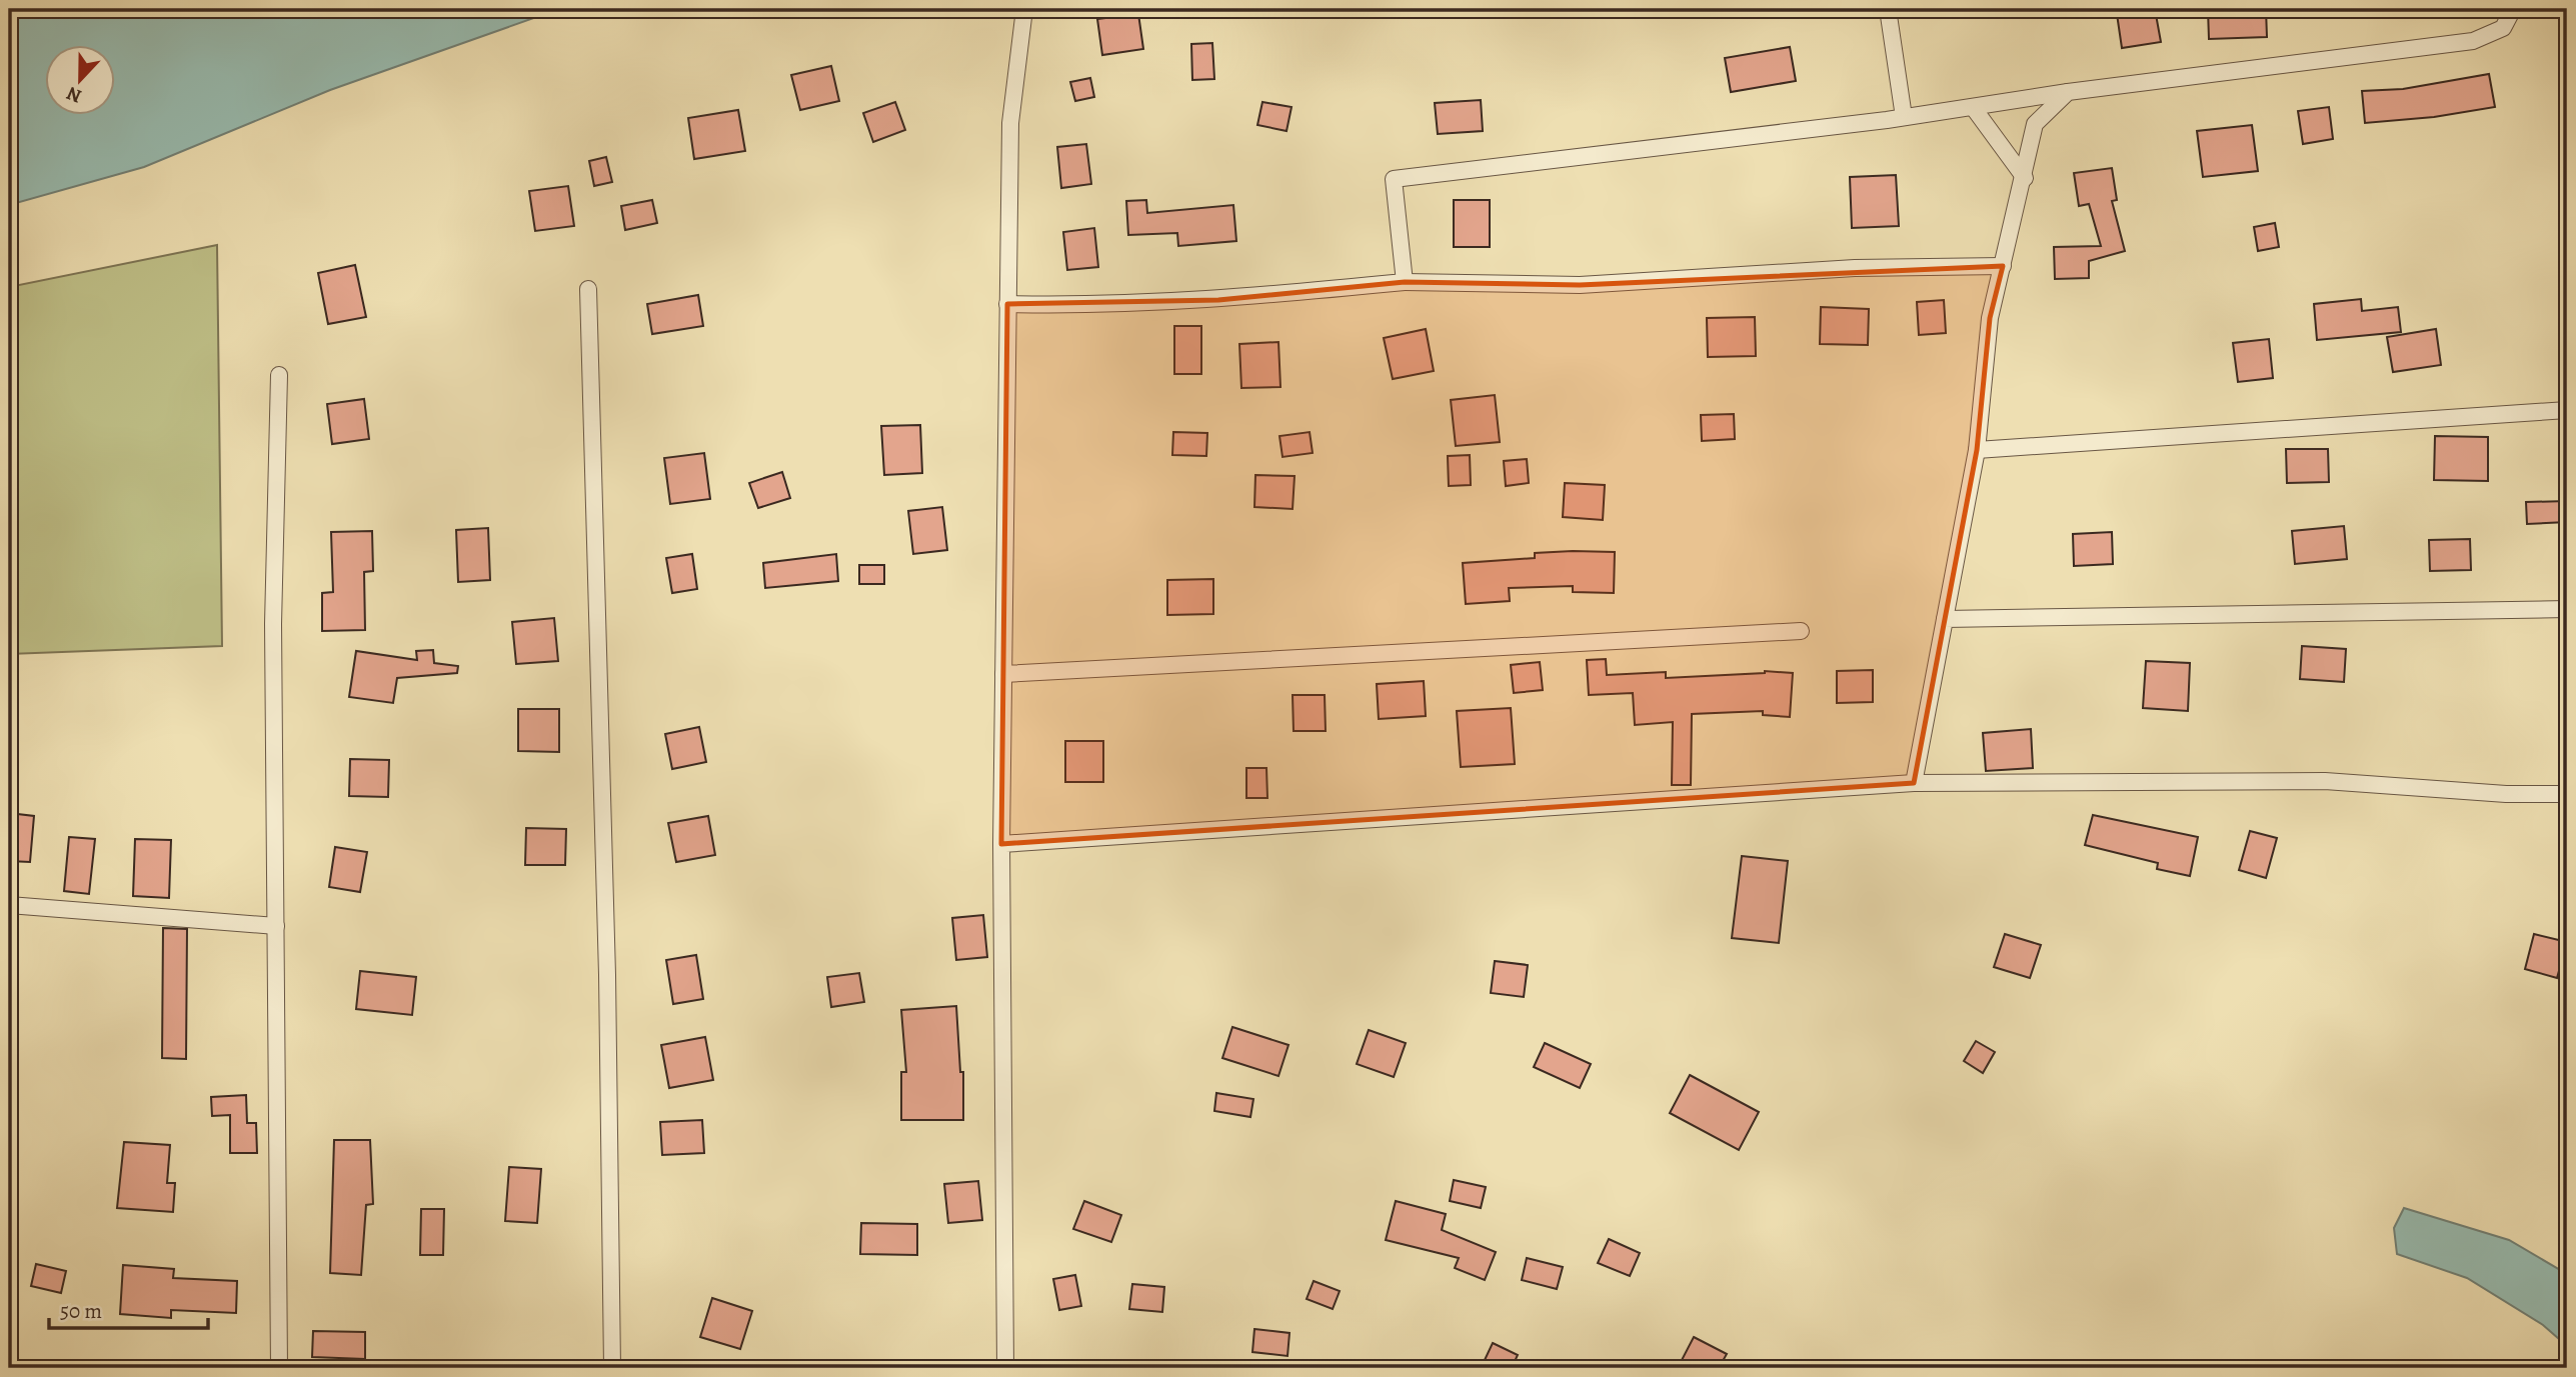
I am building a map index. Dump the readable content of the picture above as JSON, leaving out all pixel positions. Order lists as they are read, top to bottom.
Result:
{
  "scale_bar": "50 m",
  "north": "bottom"
}
